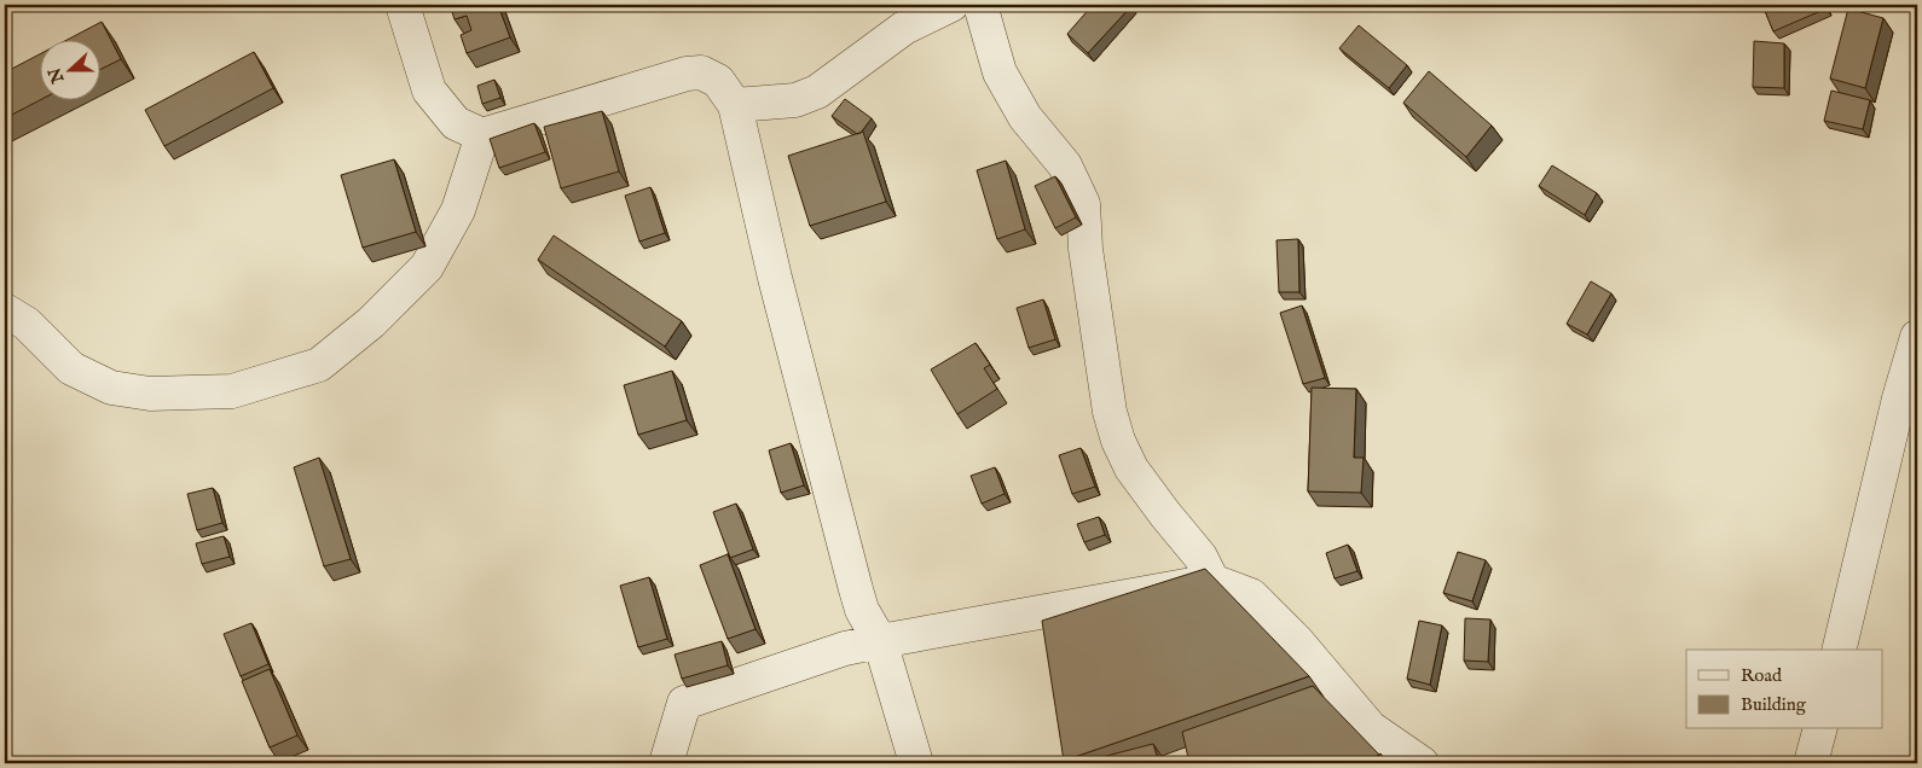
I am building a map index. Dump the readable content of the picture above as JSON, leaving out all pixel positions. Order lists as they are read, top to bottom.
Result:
{
  "legend": ["Road", "Building"],
  "north": "left"
}
